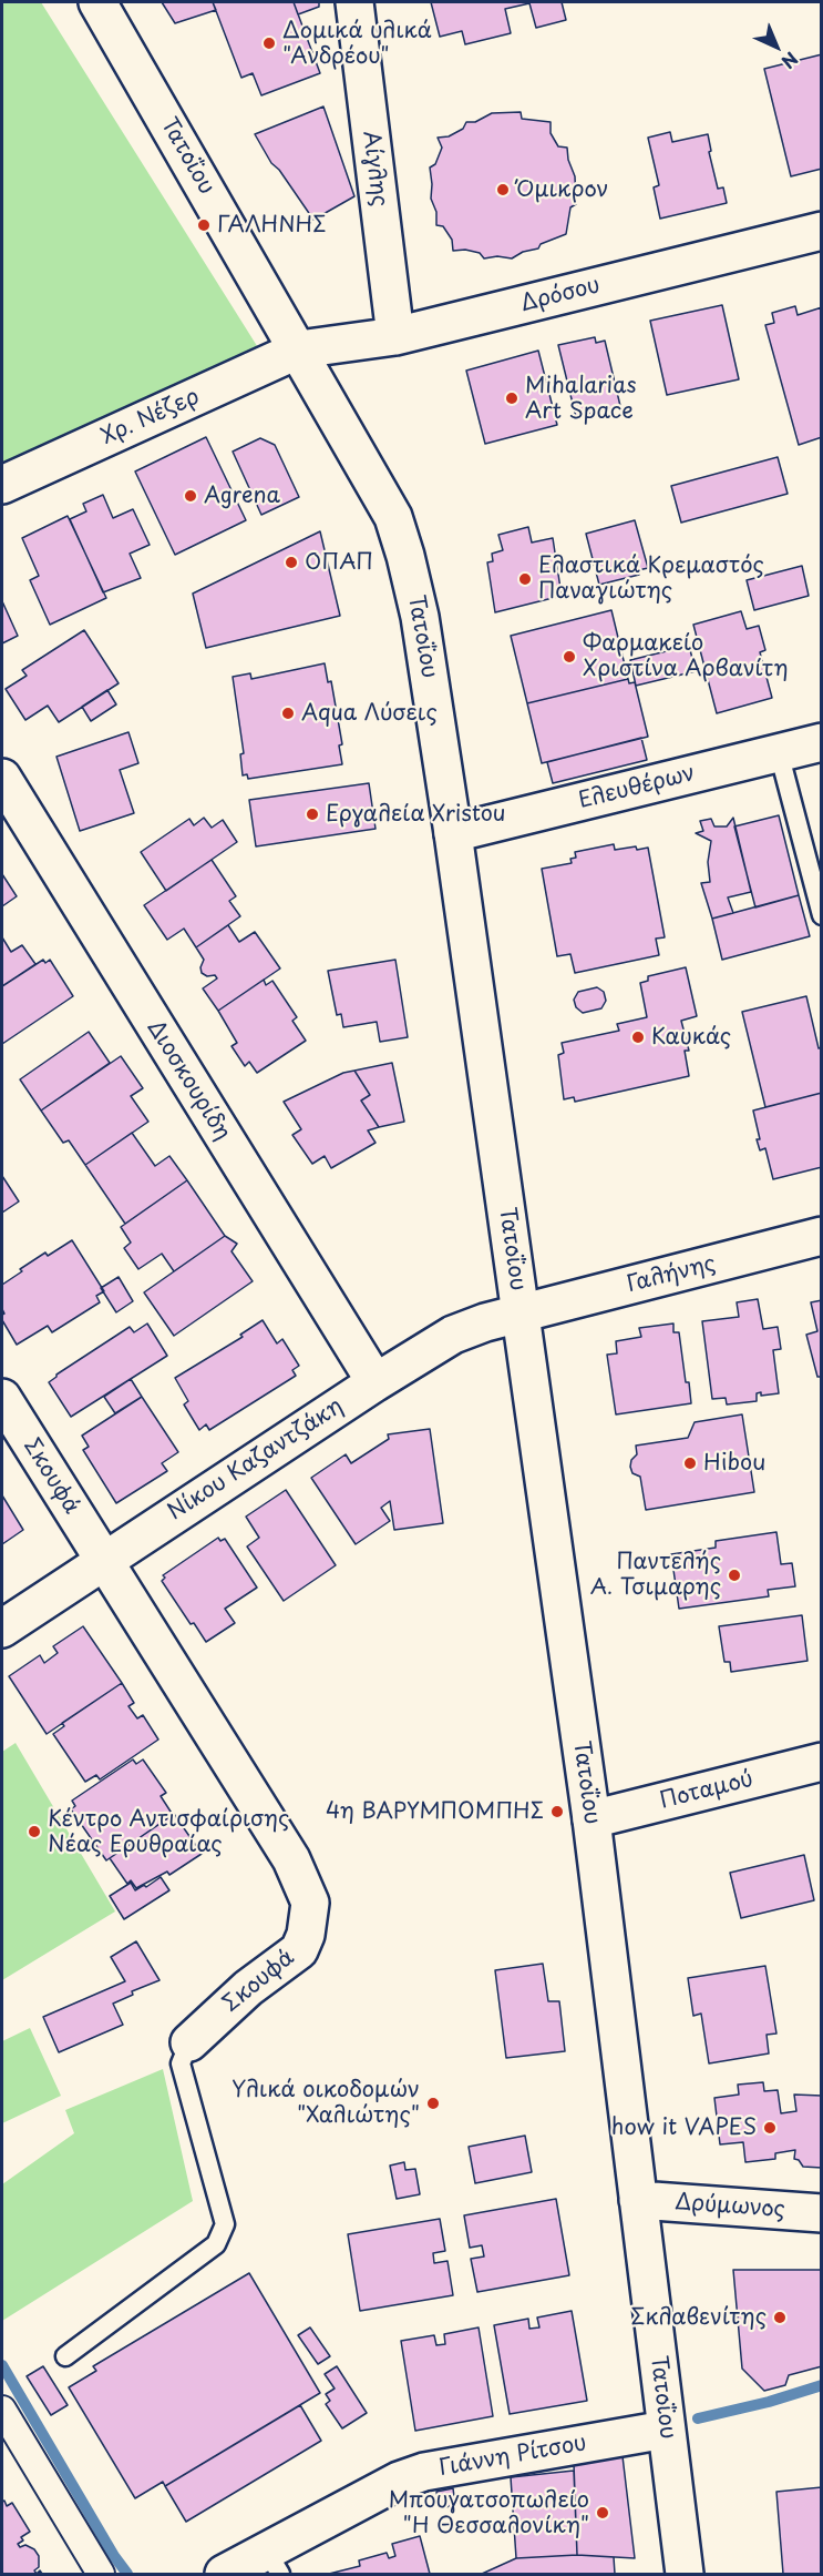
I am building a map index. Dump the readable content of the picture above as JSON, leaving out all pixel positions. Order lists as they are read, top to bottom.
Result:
{
  "streets": {
    "street": [
      "Τατοΐου",
      "Αίγλης",
      "Δρόσου",
      "Χρ. Νέζερ",
      "Ελευθέρων",
      "Διοσκουρίδη",
      "Γαλήνης",
      "Νίκου Καζαντζάκη",
      "Σκουφά",
      "Ποταμού",
      "Δρύμωνος",
      "Γιάννη Ρίτσου"
    ]
  },
  "crossings": [
    ["Τατοΐου", "Δρόσου"],
    ["Τατοΐου", "Χρ. Νέζερ"],
    ["Τατοΐου", "Ελευθέρων"],
    ["Τατοΐου", "Γαλήνης"],
    ["Τατοΐου", "Νίκου Καζαντζάκη"],
    ["Τατοΐου", "Ποταμού"],
    ["Τατοΐου", "Δρύμωνος"],
    ["Τατοΐου", "Γιάννη Ρίτσου"],
    ["Αίγλης", "Δρόσου"],
    ["Δρόσου", "Χρ. Νέζερ"],
    ["Διοσκουρίδη", "Νίκου Καζαντζάκη"],
    ["Γαλήνης", "Νίκου Καζαντζάκη"],
    ["Νίκου Καζαντζάκη", "Σκουφά"]
  ],
  "places": [
    "Δομικά υλικά \"Ανδρέου\"",
    "Όμικρον",
    "ΓΑΛΗΝΗΣ",
    "Mihalarias Art Space",
    "Agrena",
    "ΟΠΑΠ",
    "Ελαστικά Κρεμαστός Παναγιώτης",
    "Φαρμακείο Χριστίνα Αρβανίτη",
    "Aqua Λύσεις",
    "Εργαλεία Xristou",
    "Καυκάς",
    "Hibou",
    "Παντελής Α. Τσιμαρης",
    "4η ΒΑΡΥΜΠΟΜΠΗΣ",
    "Κέντρο Αντισφαίρισης Νέας Ερυθραίας",
    "Υλικά οικοδομών \"Χαλιώτης\"",
    "how it VAPES",
    "Σκλαβενίτης",
    "Μπουγατσοπωλείο \"Η Θεσσαλονίκη\""
  ],
  "north": "bottom right"
}
